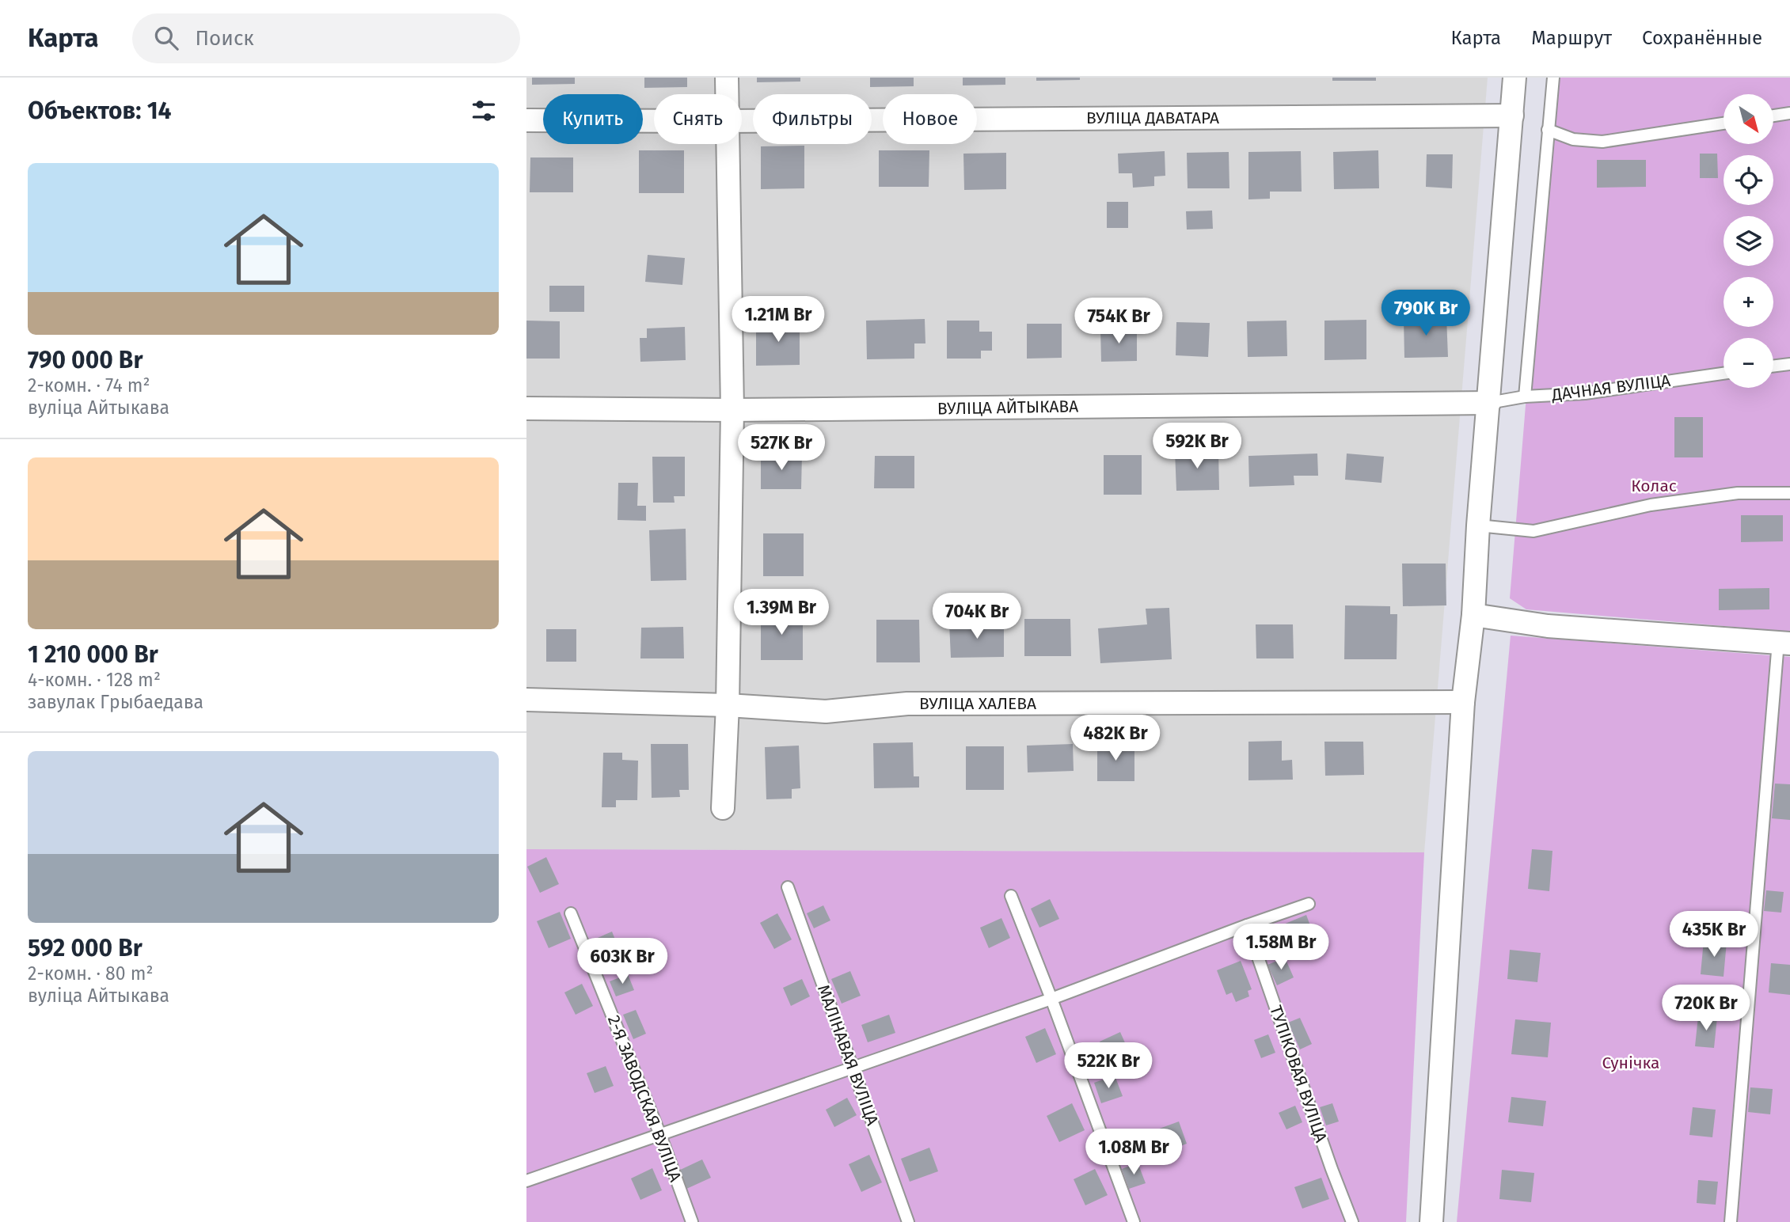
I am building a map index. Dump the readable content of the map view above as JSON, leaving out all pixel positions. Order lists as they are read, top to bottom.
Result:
{
  "streets": {
    "street": ["ВУЛІЦА ДАВАТАРА", "ВУЛІЦА АЙТЫКАВА", "ВУЛІЦА ХАЛЕВА"],
    "lane": [
      "ДАЧНАЯ ВУЛІЦА",
      "МАЛІНАВАЯ ВУЛІЦА",
      "ТУПІКОВАЯ ВУЛІЦА",
      "2-Я ЗАВОДСКАЯ ВУЛІЦА"
    ]
  },
  "crossings": [
    ["ДАЧНАЯ ВУЛІЦА", "ВУЛІЦА АЙТЫКАВА"]
  ],
  "parks": ["Колас", "Сунічка"],
  "north": "bottom right",
  "page": {
    "header": "Карта",
    "search": "Поиск",
    "nav": ["Карта", "Маршрут", "Сохранённые"],
    "heading": "Объектов: 14",
    "map_buttons": ["+", "−"],
    "chip": [
      "Купить",
      "Снять",
      "Фильтры",
      "Новое"
    ],
    "list": [
      {
        "name": "790 000 Br",
        "note": "2-комн. · 74 m² · вуліца Айтыкава"
      },
      {
        "name": "1 210 000 Br",
        "note": "4-комн. · 128 m² · завулак Грыбаедава"
      },
      {
        "name": "592 000 Br",
        "note": "2-комн. · 80 m² · вуліца Айтыкава"
      }
    ],
    "price": [
      "790K Br",
      "1.21M Br",
      "754K Br",
      "592K Br",
      "527K Br",
      "1.39M Br",
      "704K Br",
      "482K Br",
      "435K Br",
      "1.58M Br",
      "603K Br",
      "720K Br",
      "522K Br",
      "1.08M Br"
    ]
  }
}
